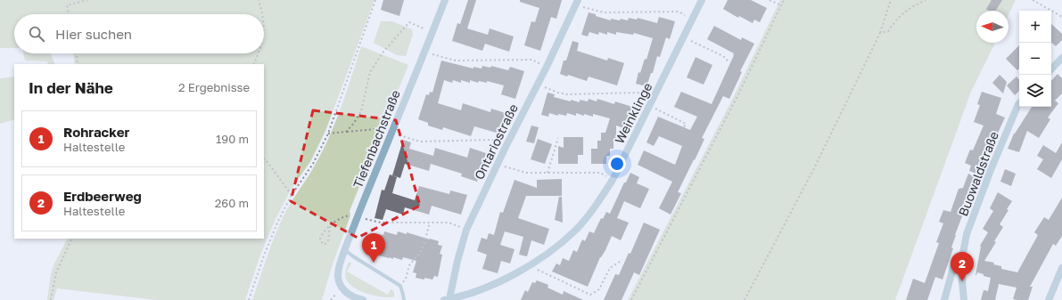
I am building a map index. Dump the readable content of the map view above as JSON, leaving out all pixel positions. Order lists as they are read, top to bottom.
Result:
{
  "streets": {
    "street": [
      "Weinklinge",
      "Tiefenbachstraße",
      "Ontariostraße",
      "Buowaldstraße"
    ]
  },
  "crossings": [
    ["Weinklinge", "Ontariostraße"]
  ],
  "north": "left",
  "page": {
    "map_buttons": ["+", "−"],
    "search": "Hier suchen",
    "heading": ["In der Nähe", "2 Ergebnisse"],
    "list": [
      {
        "mark": "1",
        "name": "Rohracker",
        "note": "Haltestelle",
        "value": "190 m"
      },
      {
        "mark": "2",
        "name": "Erdbeerweg",
        "note": "Haltestelle",
        "value": "260 m"
      }
    ],
    "pins": ["1", "2"]
  }
}
